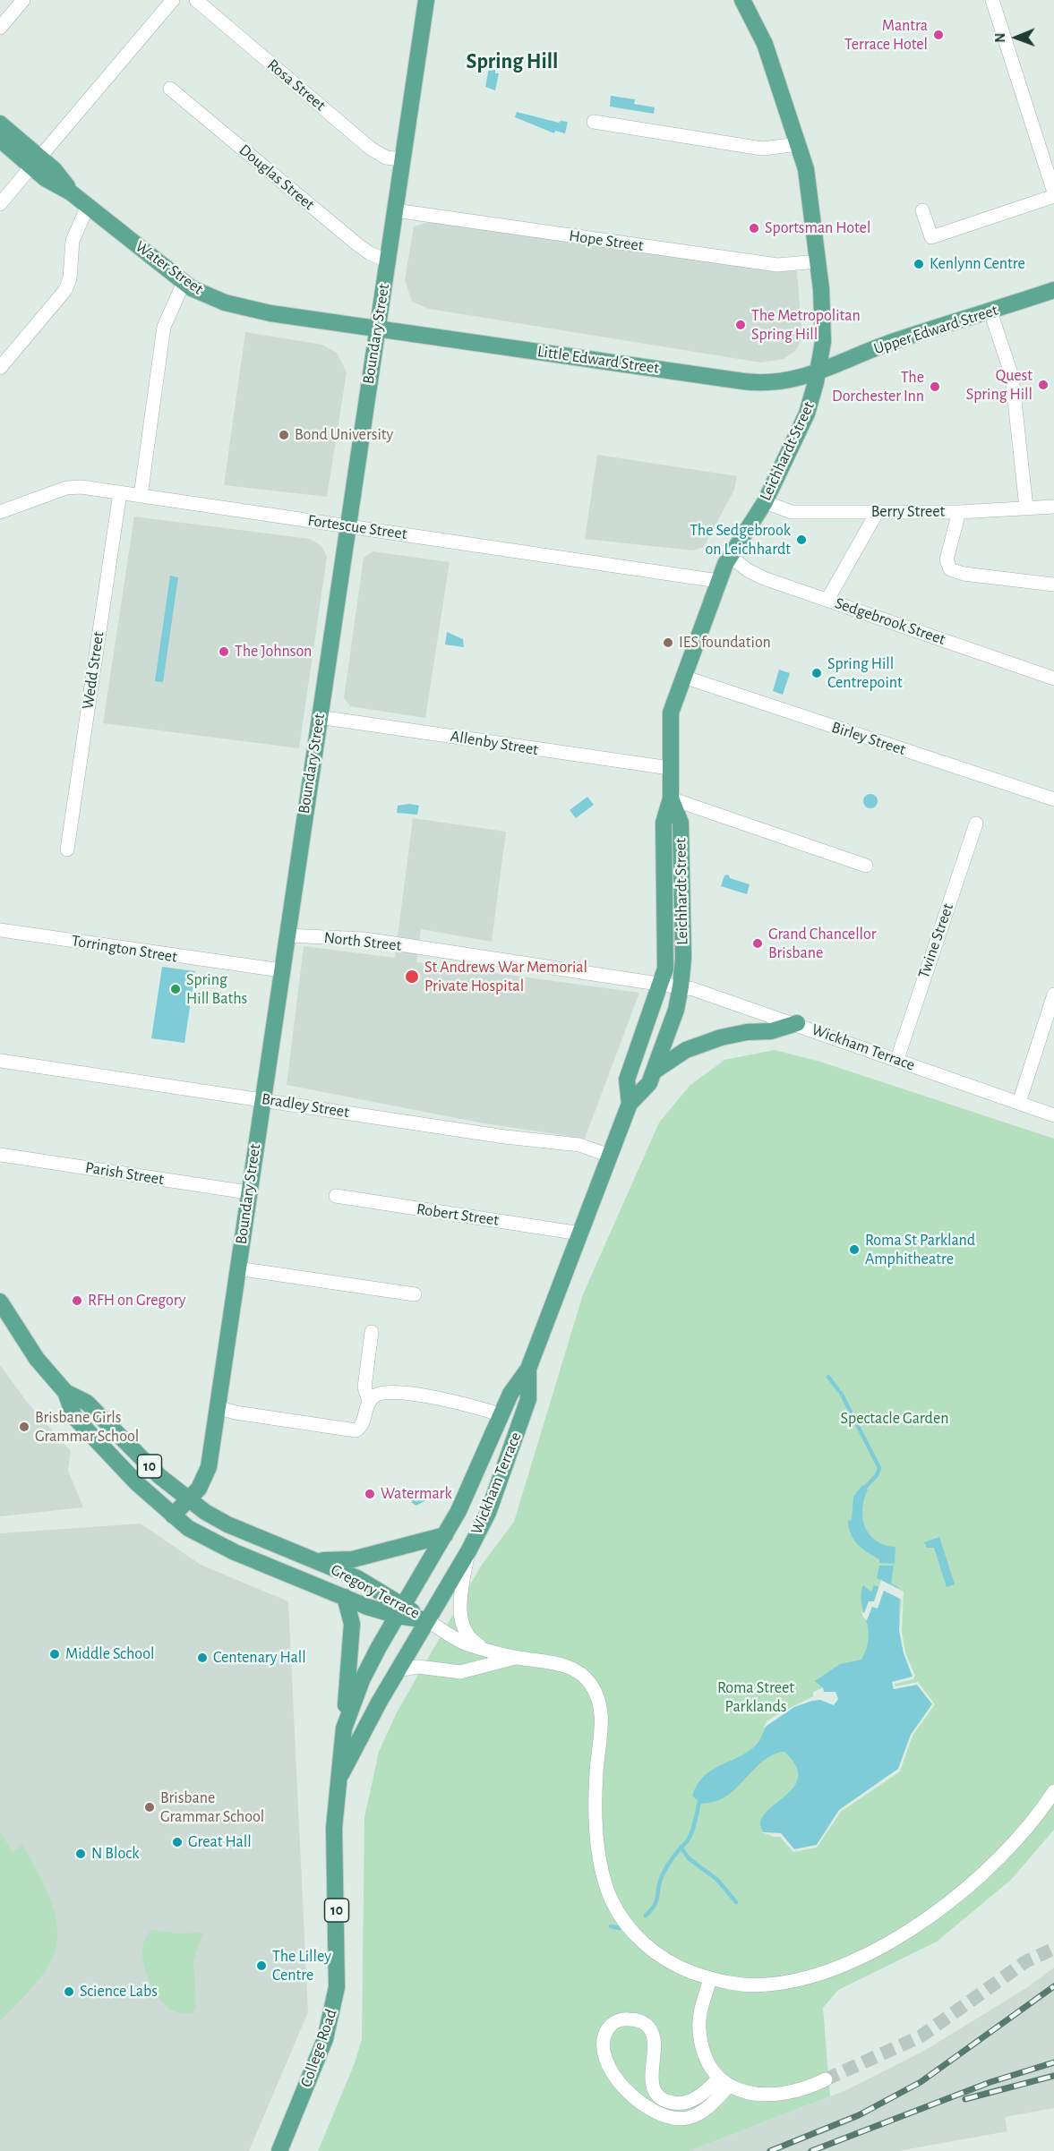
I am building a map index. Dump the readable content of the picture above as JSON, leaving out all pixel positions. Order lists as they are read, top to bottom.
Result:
{
  "streets": {
    "main road": [
      "Water Street",
      "Upper Edward Street",
      "Boundary Street",
      "Little Edward Street",
      "Leichhardt Street",
      "Wickham Terrace",
      "10",
      "Gregory Terrace",
      "College Road"
    ],
    "street": [
      "Rosa Street",
      "Douglas Street",
      "Hope Street",
      "Berry Street",
      "Fortescue Street",
      "Sedgebrook Street",
      "Wedd Street",
      "Birley Street",
      "Allenby Street",
      "Twine Street",
      "North Street",
      "Torrington Street",
      "Bradley Street",
      "Parish Street",
      "Robert Street"
    ]
  },
  "crossings": [
    ["Rosa Street", "Boundary Street"],
    ["Douglas Street", "Boundary Street"],
    ["Hope Street", "Boundary Street"],
    ["Hope Street", "Leichhardt Street"],
    ["Water Street", "Boundary Street"],
    ["Water Street", "Little Edward Street"],
    ["Upper Edward Street", "Little Edward Street"],
    ["Upper Edward Street", "Leichhardt Street"],
    ["Boundary Street", "Little Edward Street"],
    ["Boundary Street", "Fortescue Street"],
    ["Boundary Street", "Allenby Street"],
    ["Boundary Street", "North Street"],
    ["Boundary Street", "Torrington Street"],
    ["Boundary Street", "Bradley Street"],
    ["Boundary Street", "Parish Street"],
    ["Boundary Street", "Gregory Terrace"],
    ["Little Edward Street", "Leichhardt Street"],
    ["Leichhardt Street", "Berry Street"],
    ["Leichhardt Street", "Fortescue Street"],
    ["Leichhardt Street", "Sedgebrook Street"],
    ["Leichhardt Street", "Birley Street"],
    ["Leichhardt Street", "Allenby Street"],
    ["Leichhardt Street", "North Street"],
    ["Leichhardt Street", "Wickham Terrace"],
    ["Fortescue Street", "Wedd Street"],
    ["Twine Street", "Wickham Terrace"],
    ["North Street", "Wickham Terrace"],
    ["Wickham Terrace", "Bradley Street"],
    ["Wickham Terrace", "Robert Street"],
    ["Wickham Terrace", "Gregory Terrace"],
    ["Wickham Terrace", "College Road"],
    ["10", "Gregory Terrace"],
    ["10", "College Road"],
    ["Gregory Terrace", "College Road"]
  ],
  "districts": ["Spring Hill"],
  "parks": ["Spectacle Garden", "Roma Street Parklands"],
  "places": [
    "Mantra Terrace Hotel",
    "Sportsman Hotel",
    "Kenlynn Centre",
    "The Metropolitan Spring Hill",
    "Quest Spring Hill",
    "The Dorchester Inn",
    "Bond University",
    "The Sedgebrook on Leichhardt",
    "IES foundation",
    "The Johnson",
    "Spring Hill Centrepoint",
    "Grand Chancellor Brisbane",
    "St Andrews War Memorial Private Hospital",
    "Spring Hill Baths",
    "Roma St Parkland Amphitheatre",
    "RFH on Gregory",
    "Brisbane Girls Grammar School",
    "Watermark",
    "Middle School",
    "Centenary Hall",
    "Brisbane Grammar School",
    "Great Hall",
    "N Block",
    "The Lilley Centre",
    "Science Labs"
  ],
  "north": "left"
}
